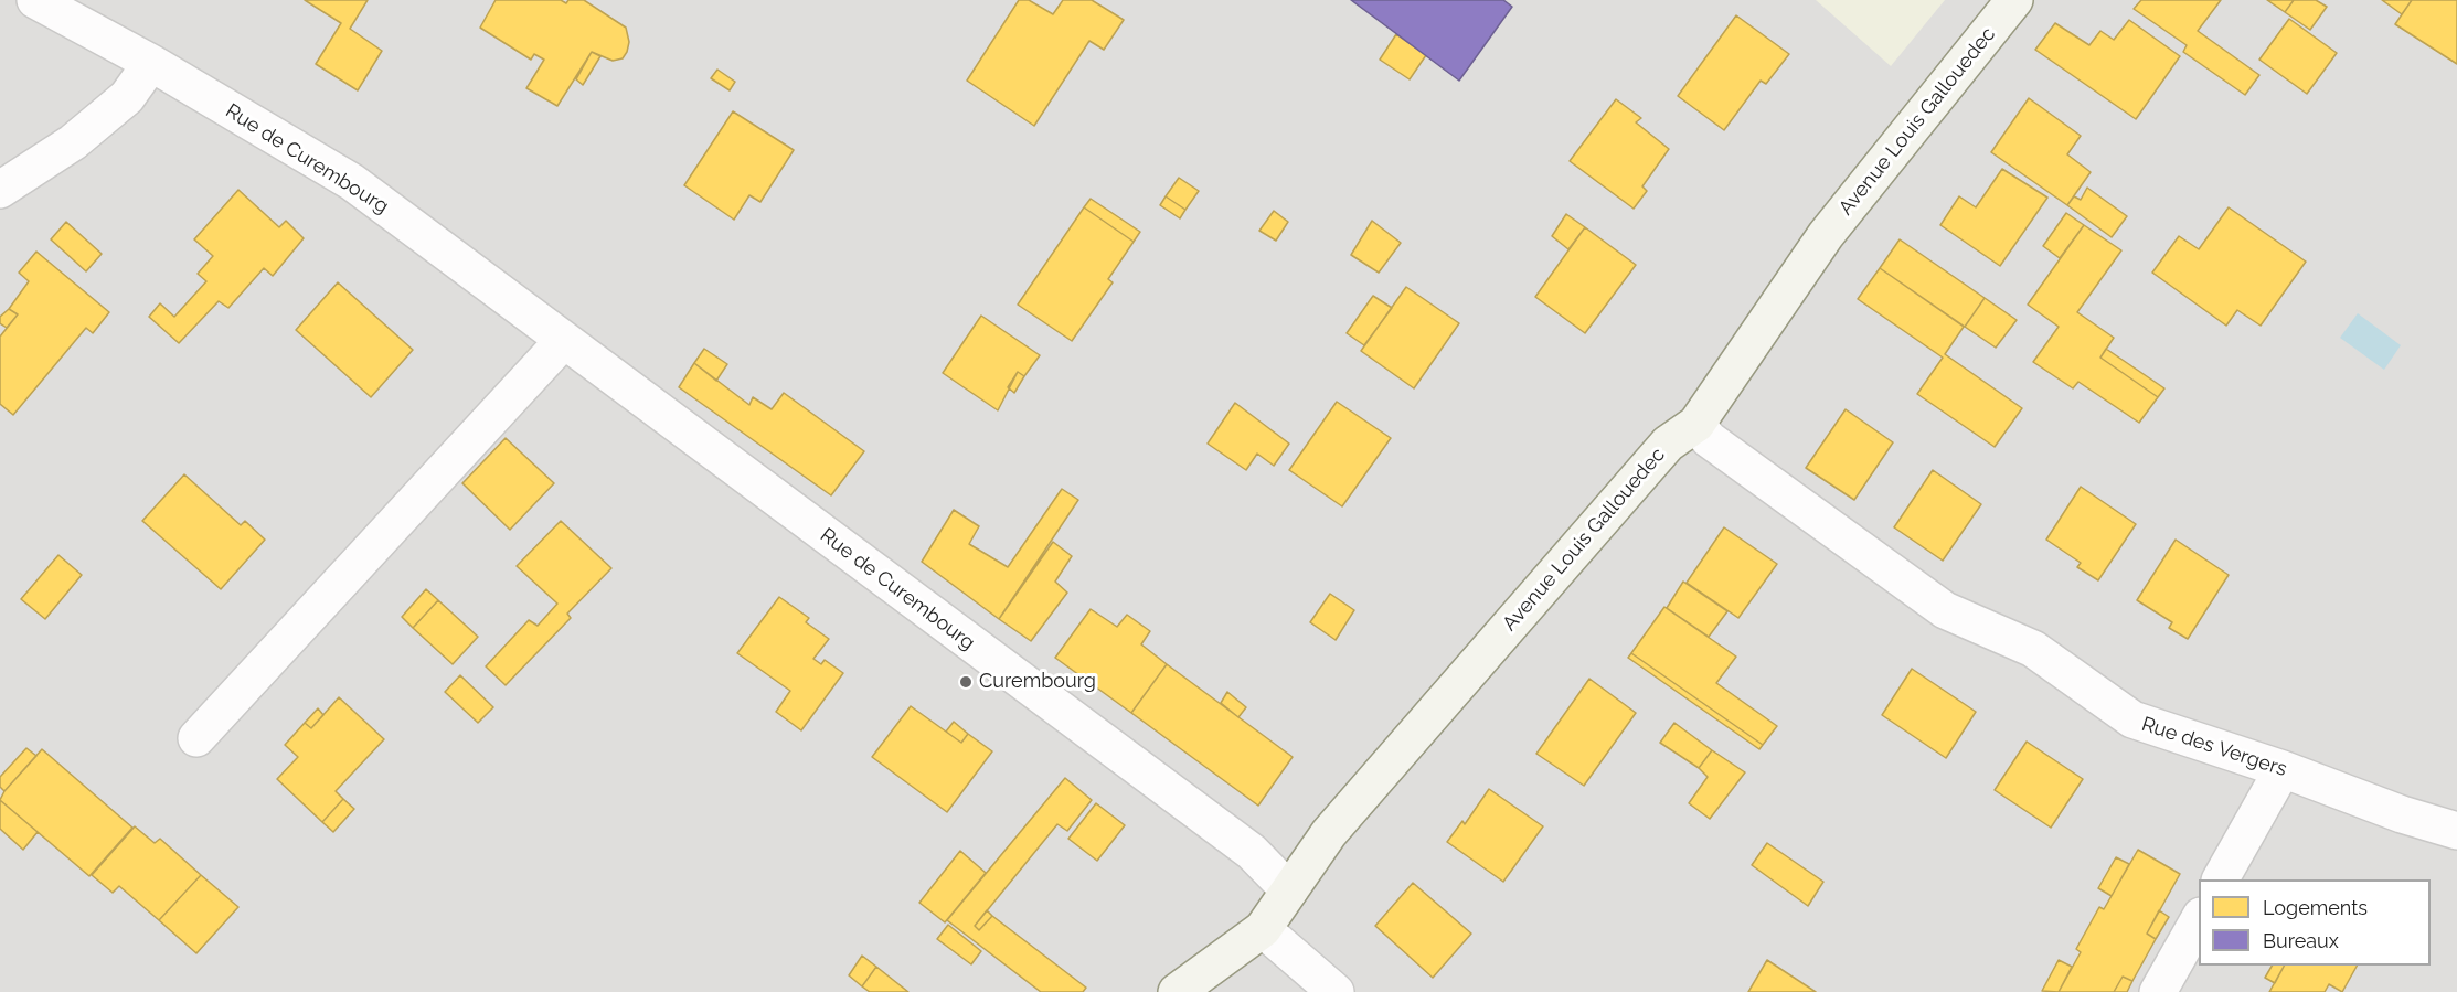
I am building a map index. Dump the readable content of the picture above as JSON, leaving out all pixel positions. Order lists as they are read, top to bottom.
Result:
{
  "streets": {
    "main road": ["Avenue Louis Gallouedec"],
    "street": ["Rue de Curembourg", "Rue des Vergers"]
  },
  "crossings": [
    ["Avenue Louis Gallouedec", "Rue de Curembourg"],
    ["Avenue Louis Gallouedec", "Rue des Vergers"]
  ],
  "places": ["Curembourg"],
  "legend": ["Logements", "Bureaux"]
}
